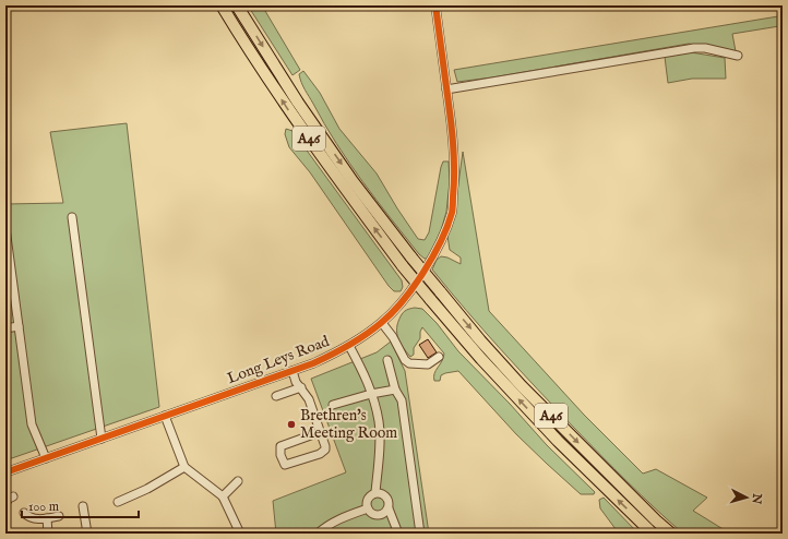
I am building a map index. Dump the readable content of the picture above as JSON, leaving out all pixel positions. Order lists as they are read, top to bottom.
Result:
{
  "streets": {
    "highway": ["A46"],
    "street": ["Long Leys Road"]
  },
  "places": ["Brethren's Meeting Room"],
  "scale_bar": "100 m",
  "north": "right"
}
